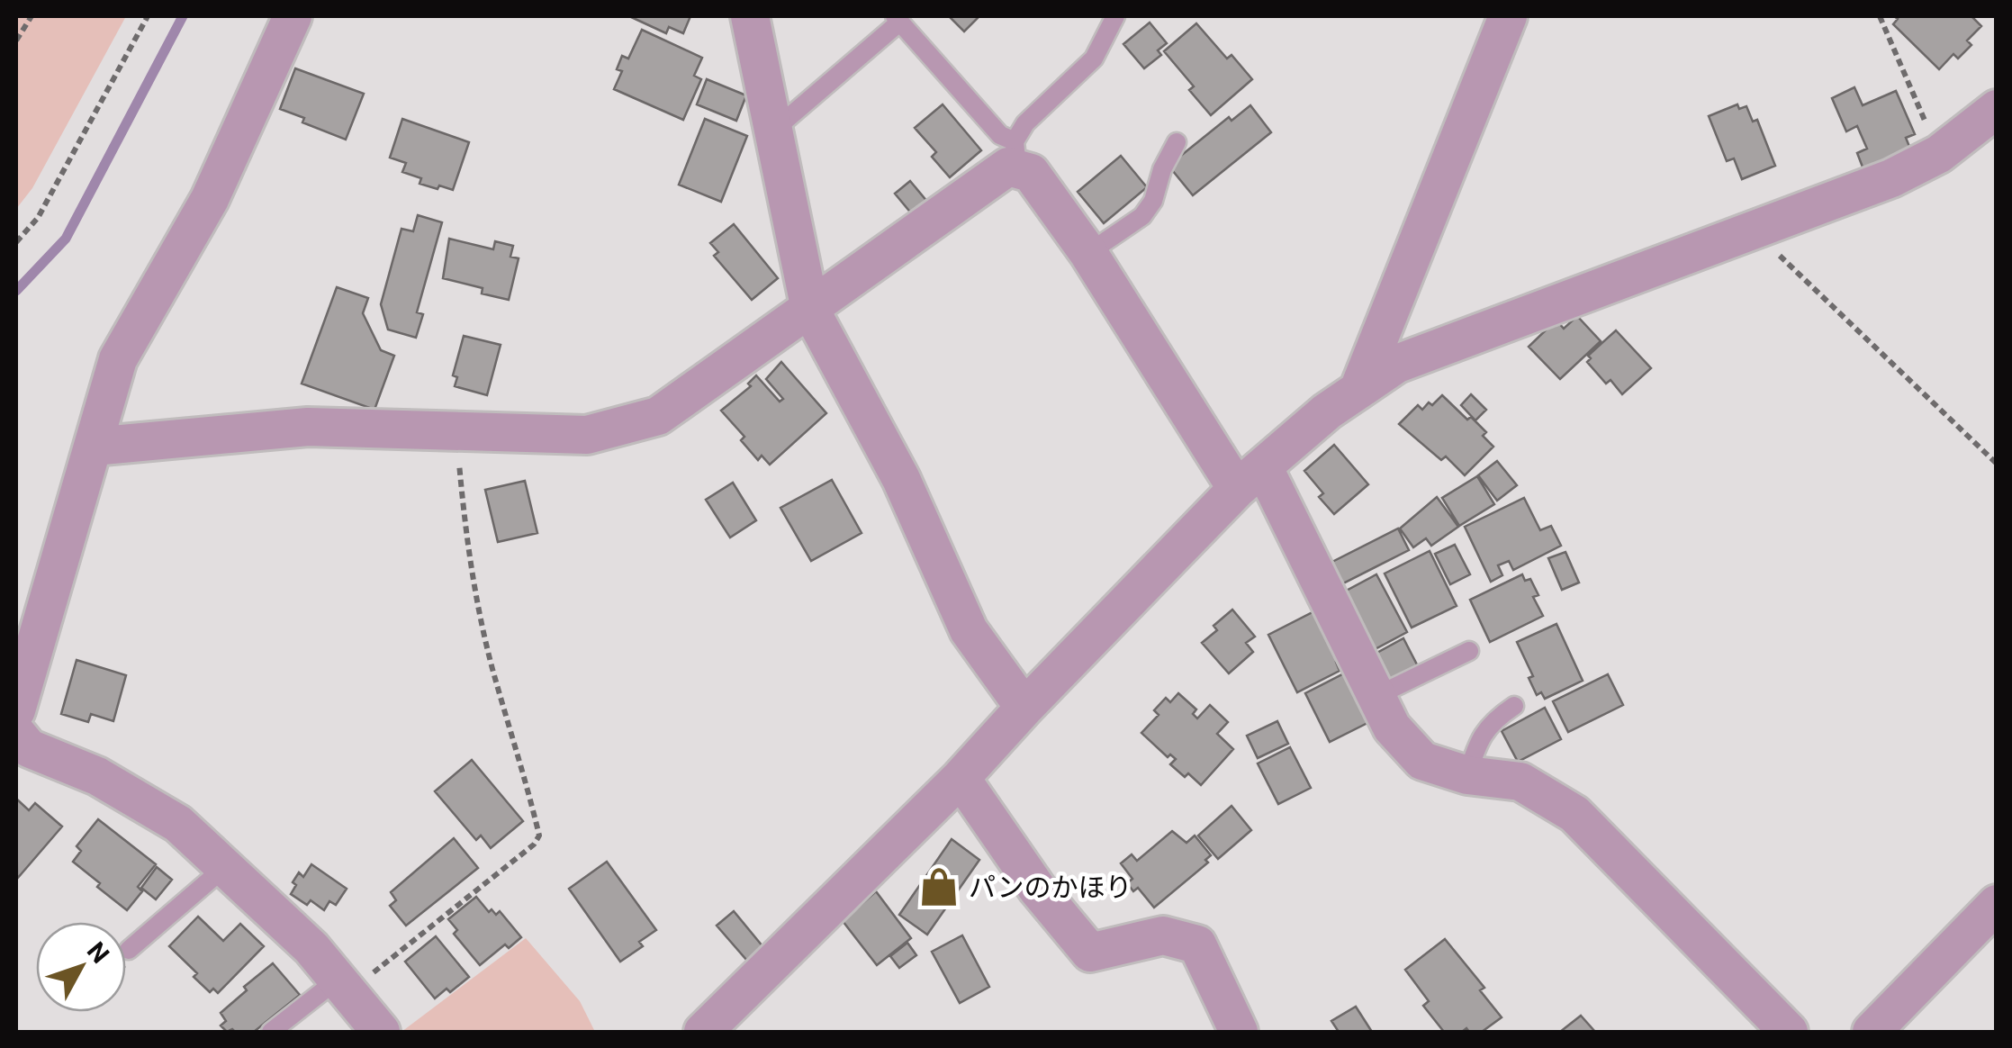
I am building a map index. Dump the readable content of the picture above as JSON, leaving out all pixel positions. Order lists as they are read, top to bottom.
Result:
{
  "places": {
    "shop": ["パンのかほり"]
  },
  "north": "top right"
}
